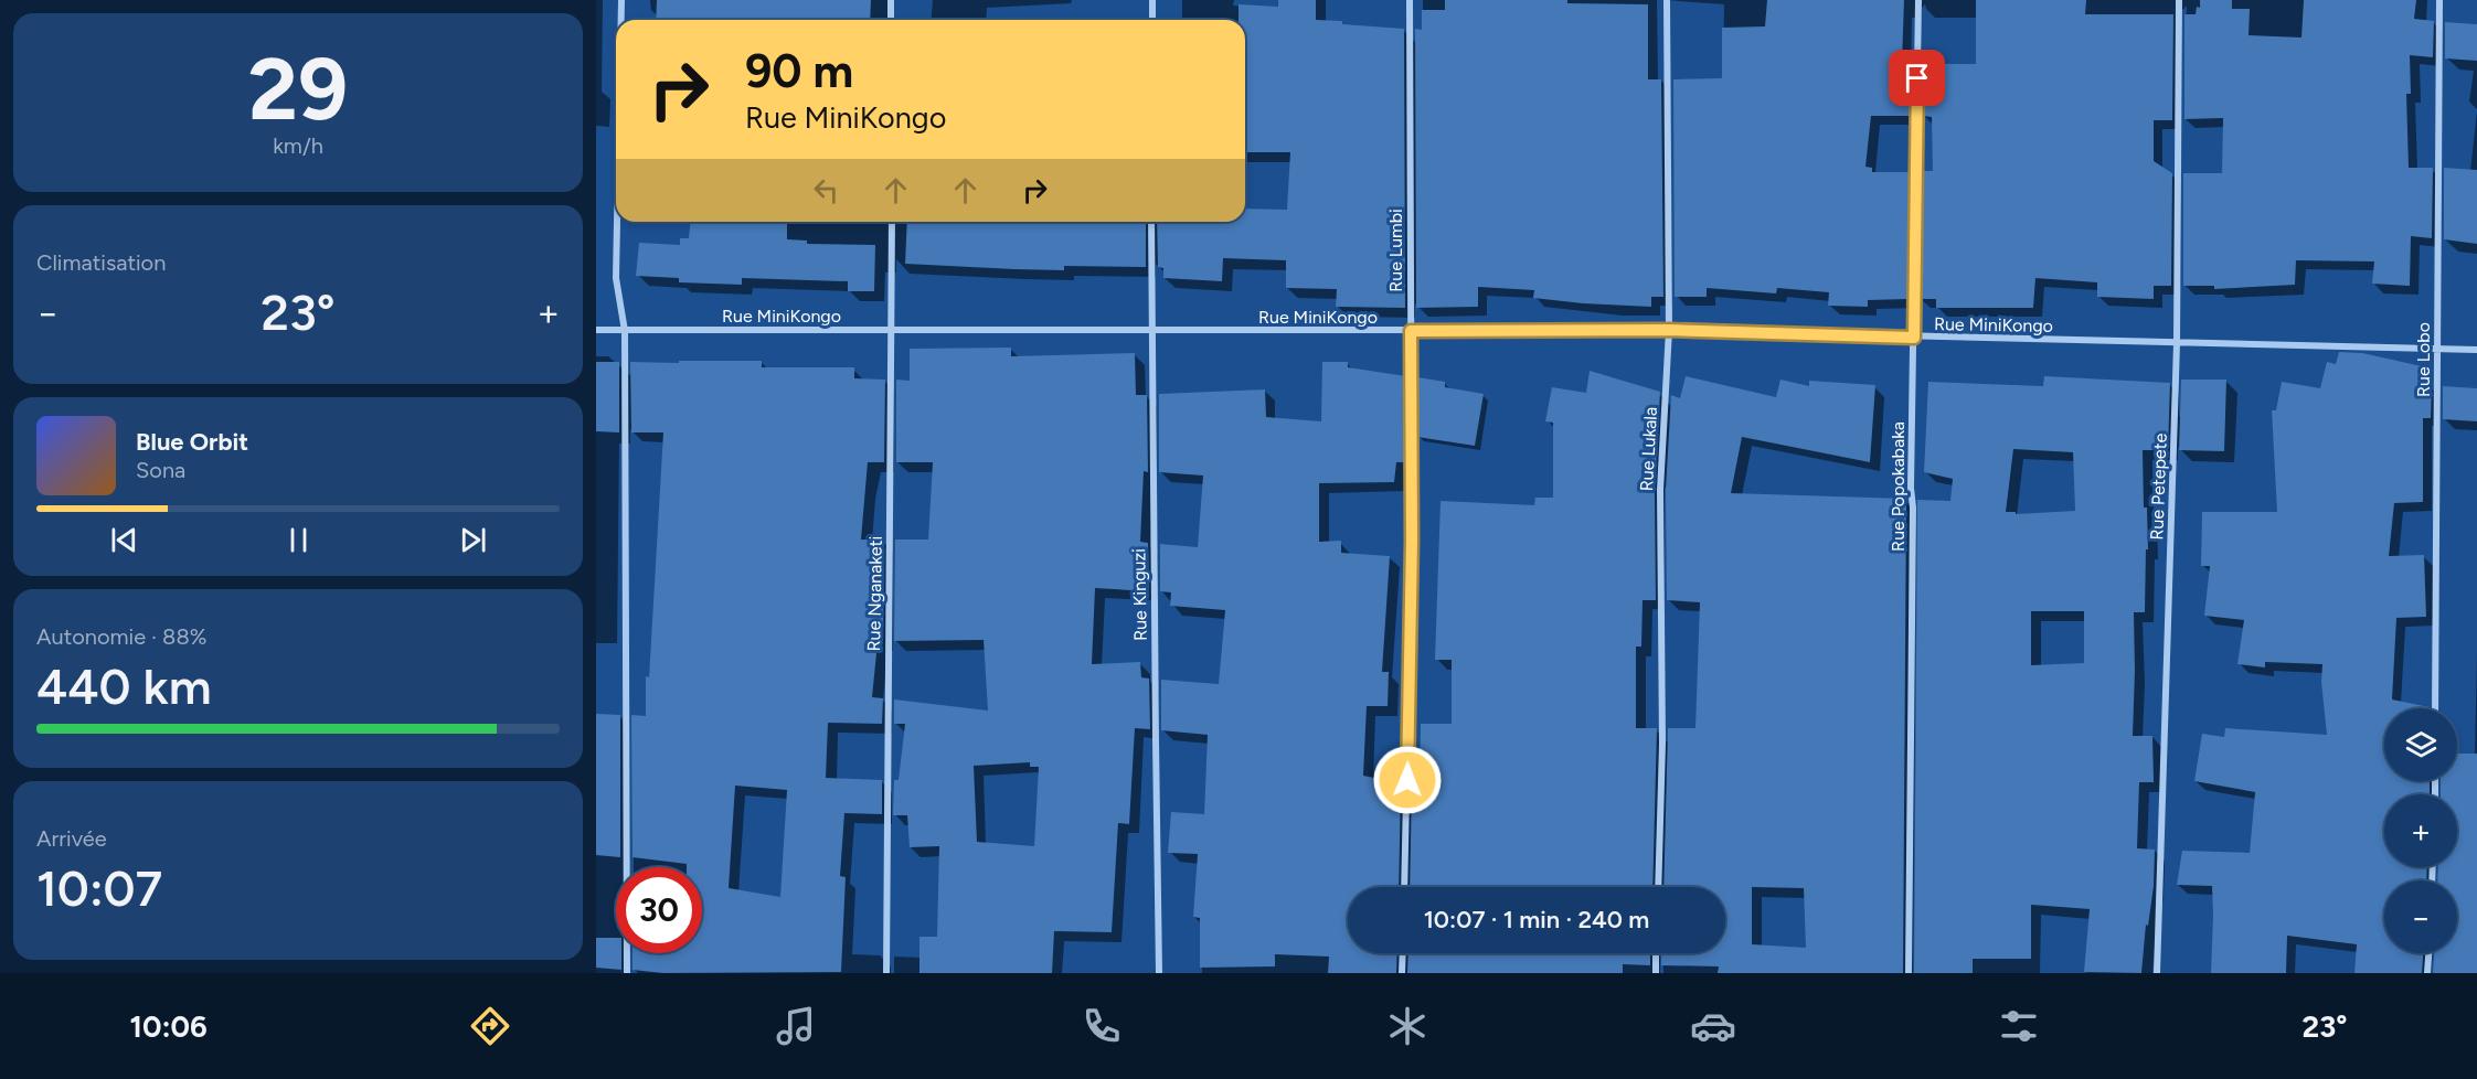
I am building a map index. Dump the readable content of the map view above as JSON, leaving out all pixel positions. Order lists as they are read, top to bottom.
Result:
{
  "streets": {
    "street": [
      "Rue Lumbi",
      "Rue MiniKongo",
      "Rue Lobo",
      "Rue Lukala",
      "Rue Popokabaka",
      "Rue Petepete",
      "Rue Nganaketi",
      "Rue Kinguzi"
    ]
  },
  "crossings": [
    ["Rue Lumbi", "Rue MiniKongo"],
    ["Rue MiniKongo", "Rue Lobo"],
    ["Rue MiniKongo", "Rue Lukala"],
    ["Rue MiniKongo", "Rue Popokabaka"],
    ["Rue MiniKongo", "Rue Petepete"],
    ["Rue MiniKongo", "Rue Nganaketi"],
    ["Rue MiniKongo", "Rue Kinguzi"]
  ],
  "page": {
    "tile": [
      ["29", "km/h"],
      "Climatisation",
      ["Autonomie · 88%", "440 km"],
      ["Arrivée", "10:07"]
    ],
    "turn": ["90 m", "Rue MiniKongo"],
    "heat": ["−", "23°", "+"],
    "song": ["Blue Orbit", "Sona"],
    "map_buttons": ["+", "−"],
    "limit": "30",
    "trip": "10:07 · 1 min · 240 m",
    "tabs": ["10:06", "23°"]
  }
}
